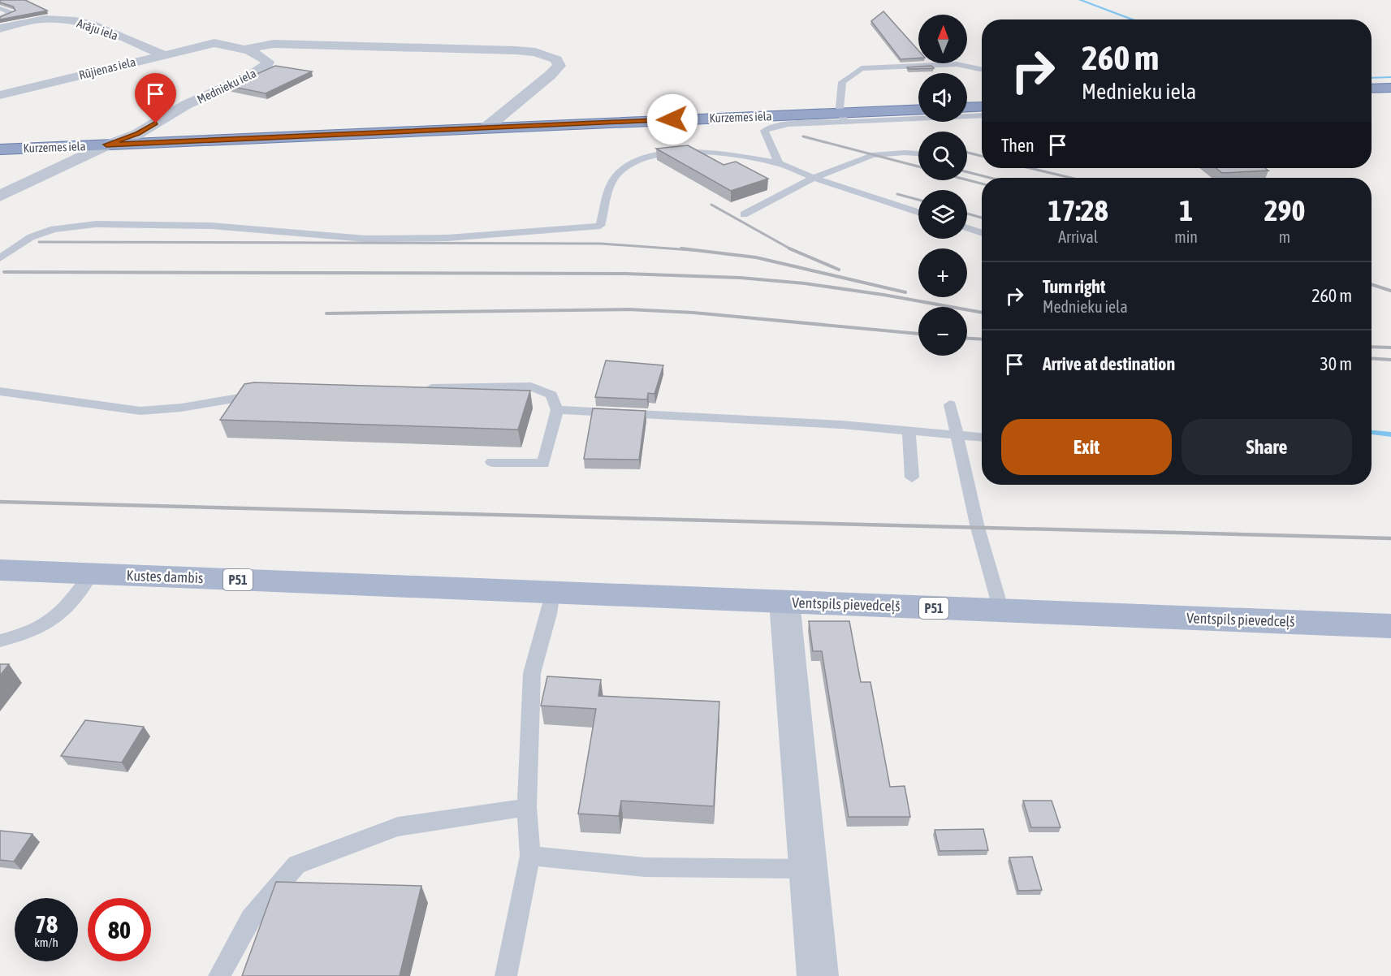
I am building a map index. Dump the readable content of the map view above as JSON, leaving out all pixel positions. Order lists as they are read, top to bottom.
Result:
{
  "streets": {
    "highway": ["Kurzemes iela"],
    "main road": ["Kustes dambis", "P51", "Ventspils pievedceļš"],
    "street": ["Arāju iela", "Rūjienas iela", "Mednieku iela"]
  },
  "crossings": [
    ["Arāju iela", "Rūjienas iela"],
    ["Rūjienas iela", "Mednieku iela"],
    ["Mednieku iela", "Kurzemes iela"],
    ["Kustes dambis", "Ventspils pievedceļš"]
  ],
  "north": "top",
  "page": {
    "map_buttons": ["+", "−"],
    "turn": ["260 m", "Mednieku iela"],
    "then": "Then",
    "eta": [
      "17:28",
      "Arrival",
      "1",
      "min",
      "290",
      "m"
    ],
    "list": [
      {
        "name": "Turn right",
        "note": "Mednieku iela",
        "value": "260 m"
      },
      {
        "name": "Arrive at destination",
        "value": "30 m"
      }
    ],
    "buttons": ["Exit", "Share"],
    "speed": "78 km/h",
    "limit": "80"
  }
}
